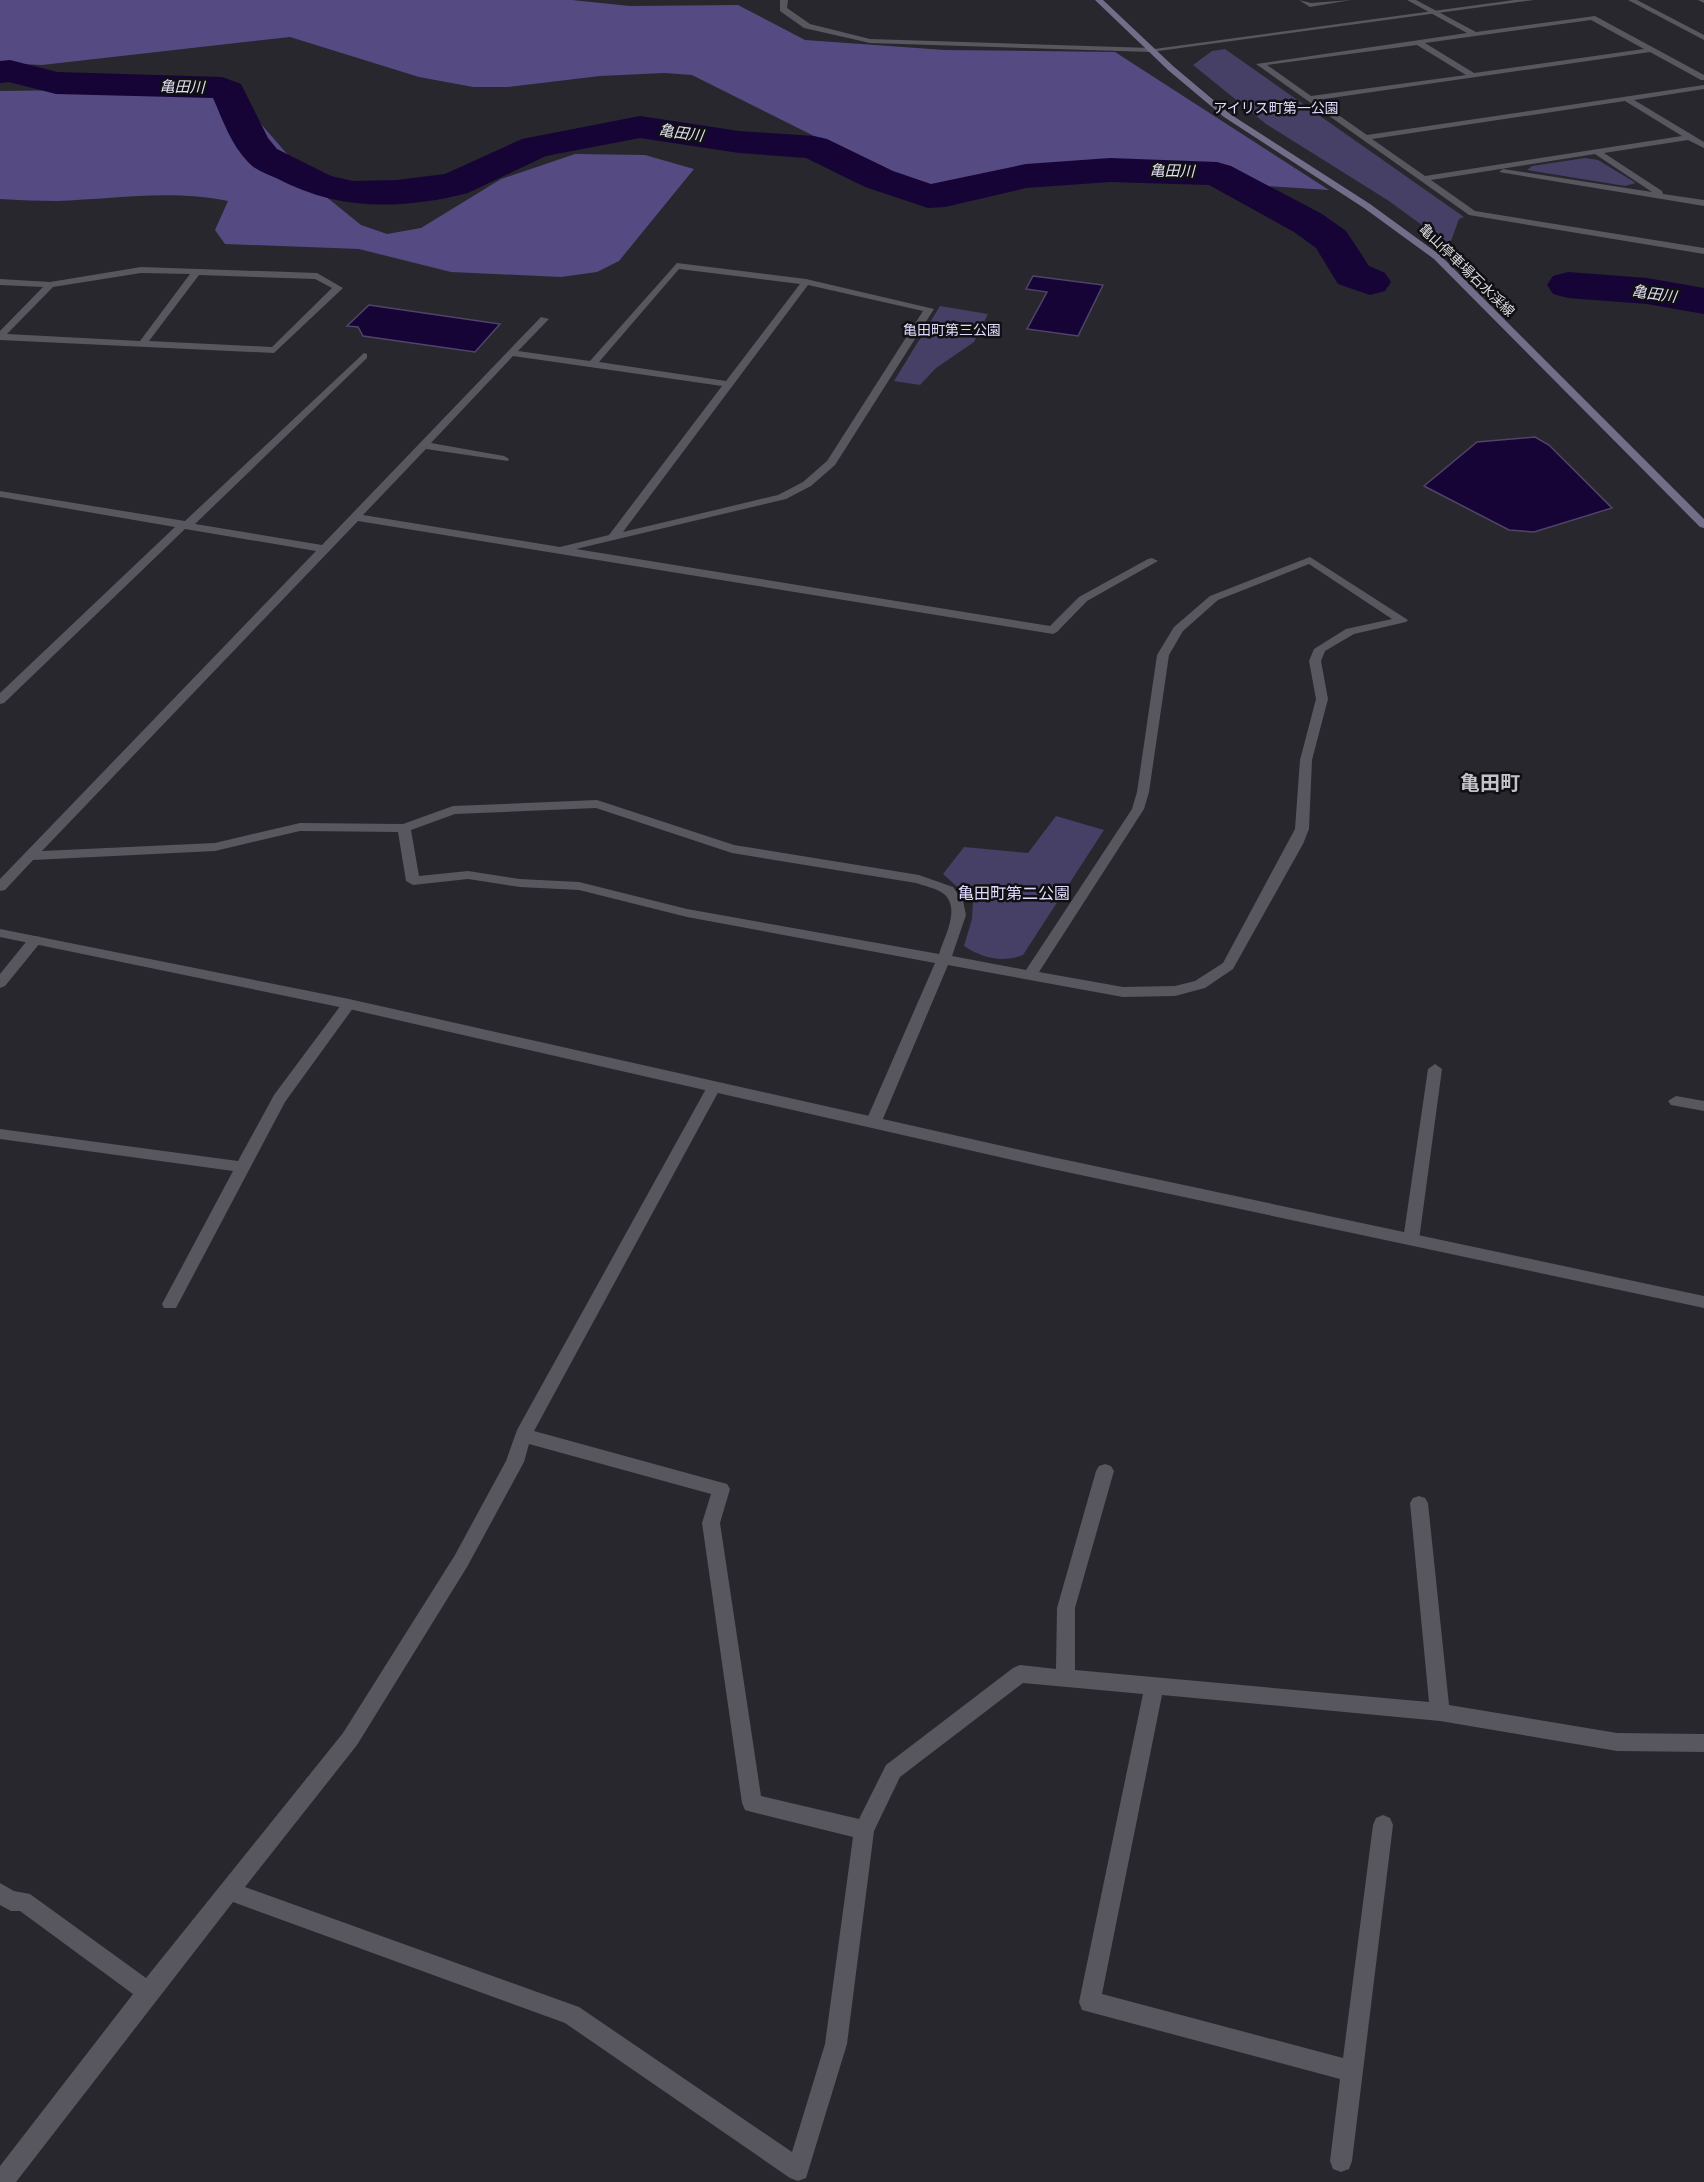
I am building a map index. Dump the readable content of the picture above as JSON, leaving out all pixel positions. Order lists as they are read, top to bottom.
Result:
{
  "streets": {
    "main road": ["亀山停車場石水渓線"]
  },
  "districts": ["亀田町"],
  "water": ["亀田川"],
  "parks": ["アイリス町第一公園", "亀田町第三公園", "亀田町第二公園"]
}
